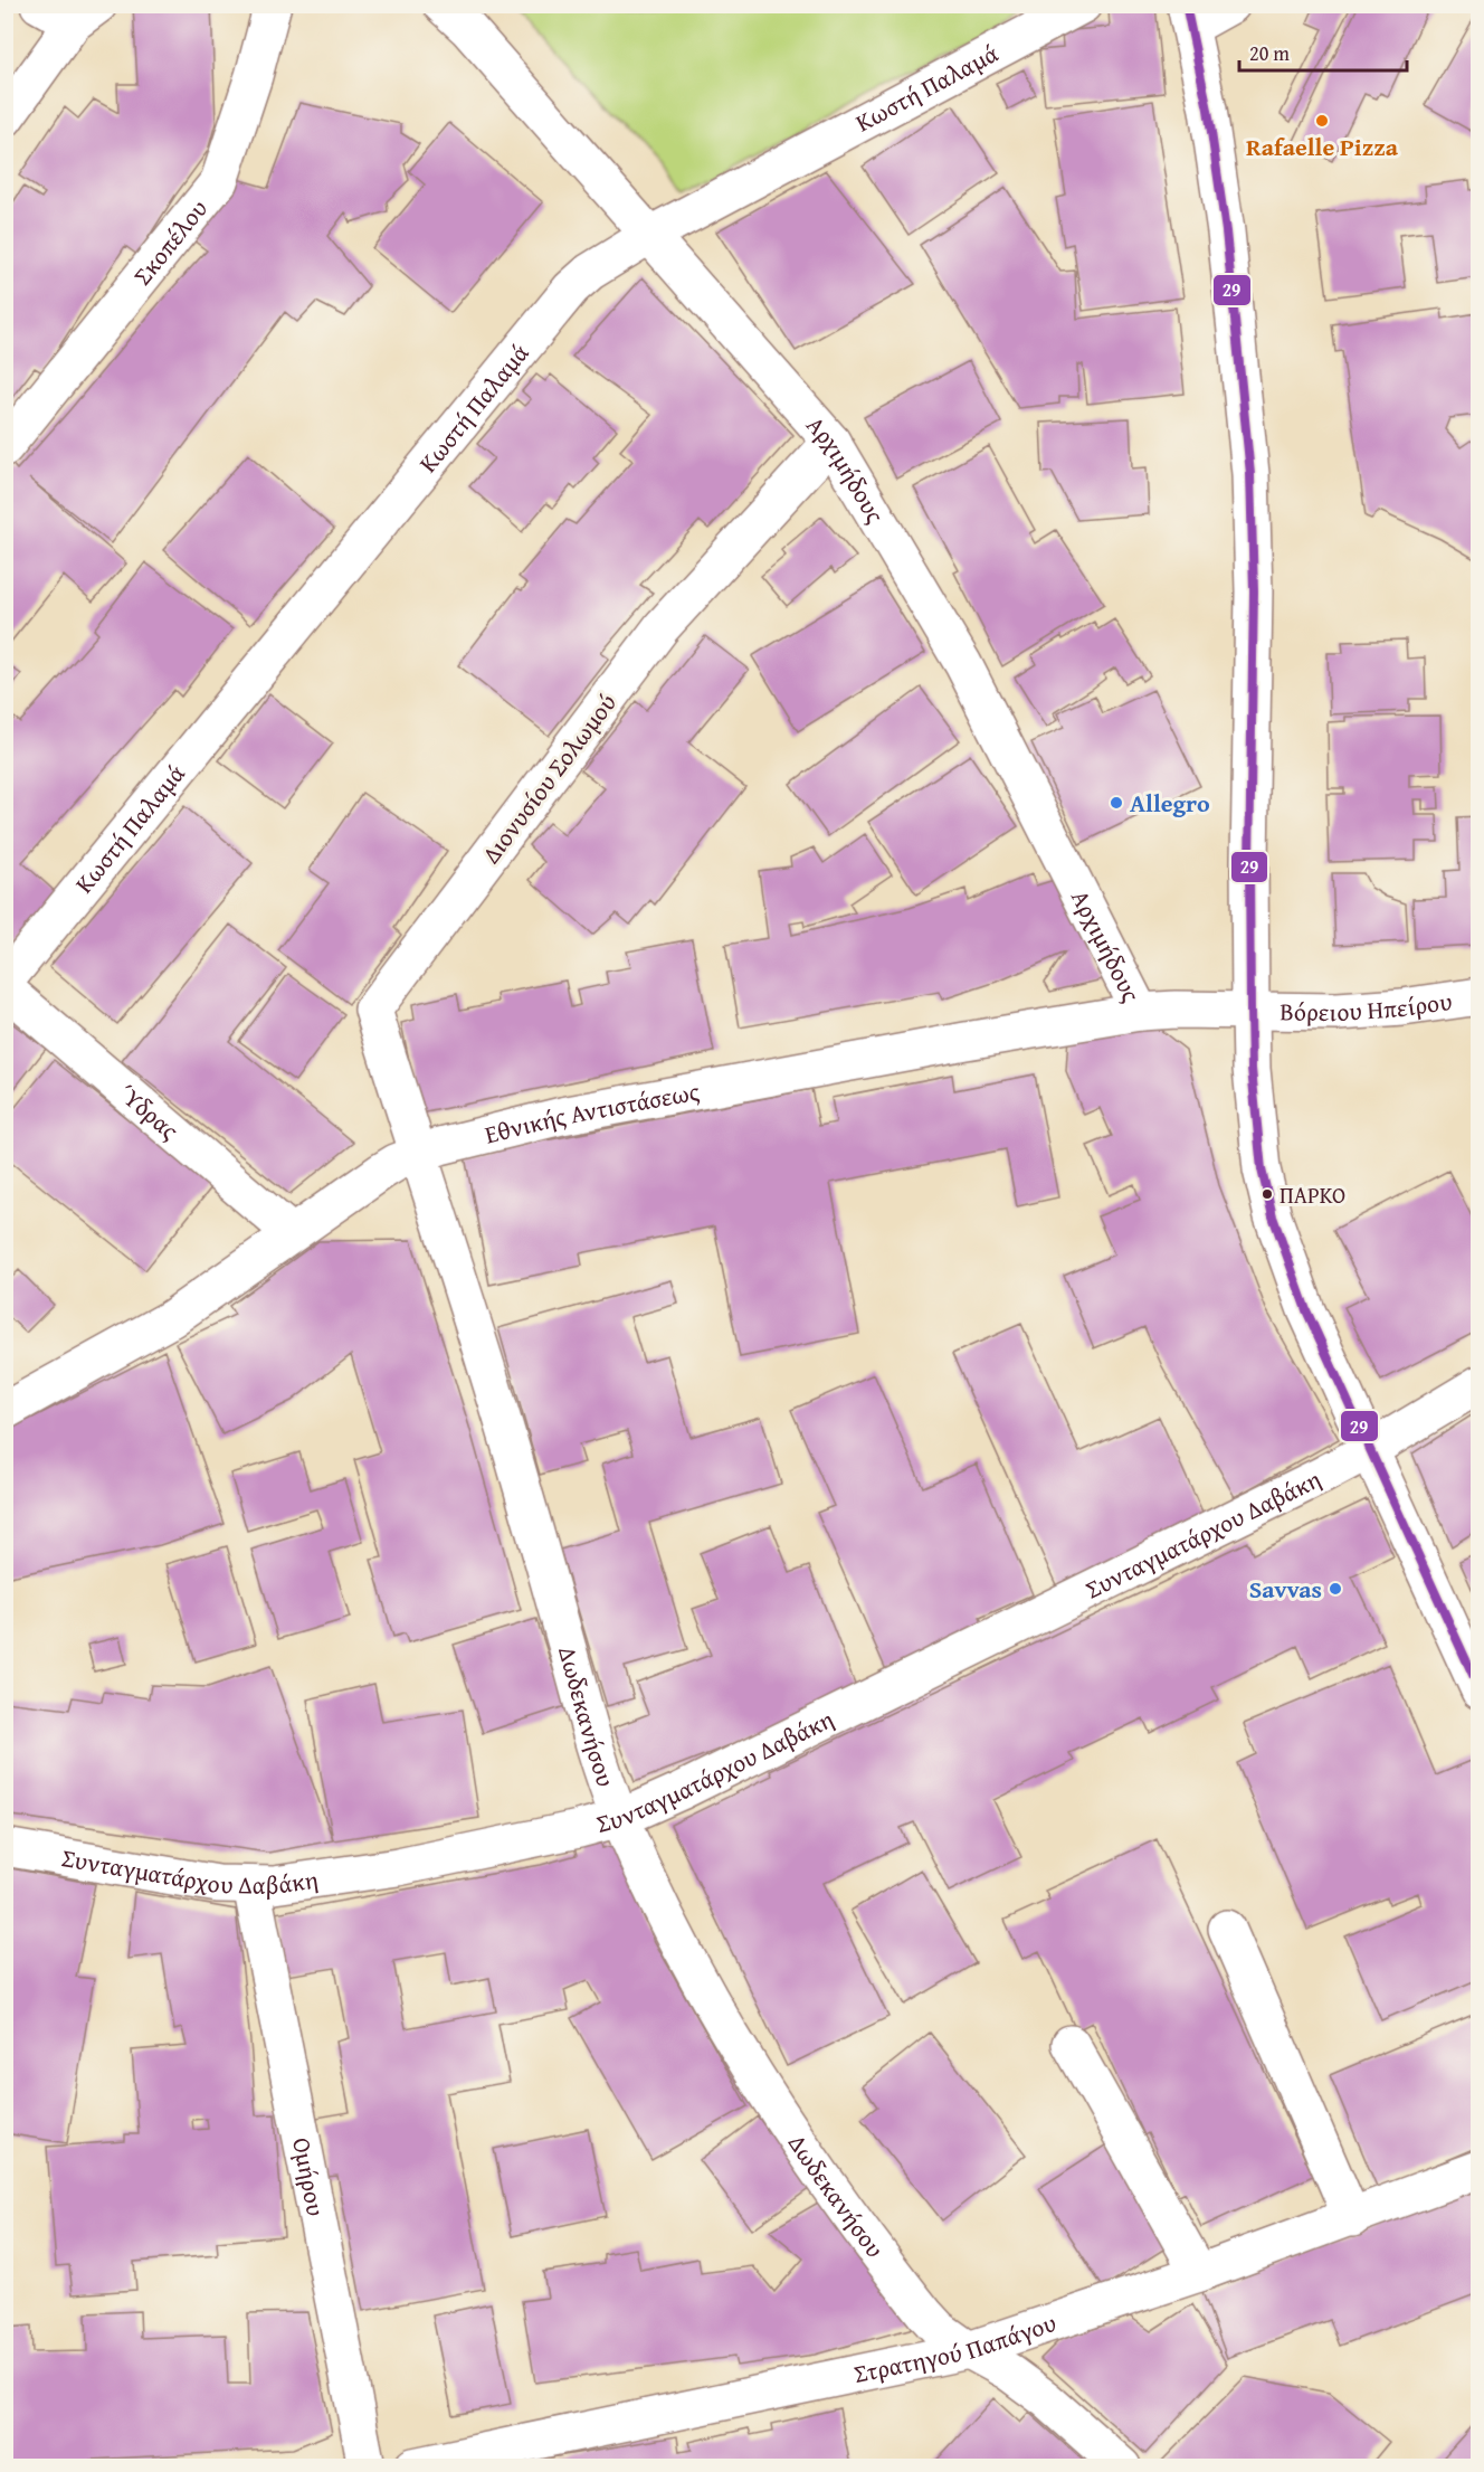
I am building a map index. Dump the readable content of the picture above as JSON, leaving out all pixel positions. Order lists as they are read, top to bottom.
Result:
{
  "streets": {
    "street": [
      "Κωστή Παλαμά",
      "Σκοπέλου",
      "Αρχιμήδους",
      "Διονυσίου Σολωμού",
      "Βόρειου Ηπείρου",
      "Ύδρας",
      "Εθνικής Αντιστάσεως",
      "Συνταγματάρχου Δαβάκη",
      "Δωδεκανήσου",
      "Ομήρου",
      "Στρατηγού Παπάγου"
    ]
  },
  "crossings": [
    ["Κωστή Παλαμά", "Αρχιμήδους"],
    ["Αρχιμήδους", "Διονυσίου Σολωμού"],
    ["Αρχιμήδους", "Εθνικής Αντιστάσεως"],
    ["Διονυσίου Σολωμού", "Εθνικής Αντιστάσεως"],
    ["Διονυσίου Σολωμού", "Δωδεκανήσου"],
    ["Βόρειου Ηπείρου", "Εθνικής Αντιστάσεως"],
    ["Ύδρας", "Εθνικής Αντιστάσεως"],
    ["Εθνικής Αντιστάσεως", "Δωδεκανήσου"],
    ["Συνταγματάρχου Δαβάκη", "Δωδεκανήσου"],
    ["Συνταγματάρχου Δαβάκη", "Ομήρου"],
    ["Δωδεκανήσου", "Στρατηγού Παπάγου"]
  ],
  "places": [
    "Rafaelle Pizza",
    "Allegro",
    "ΠΑΡΚΟ",
    "Savvas"
  ],
  "lines": ["transit line 29"],
  "scale_bar": "20 m"
}
